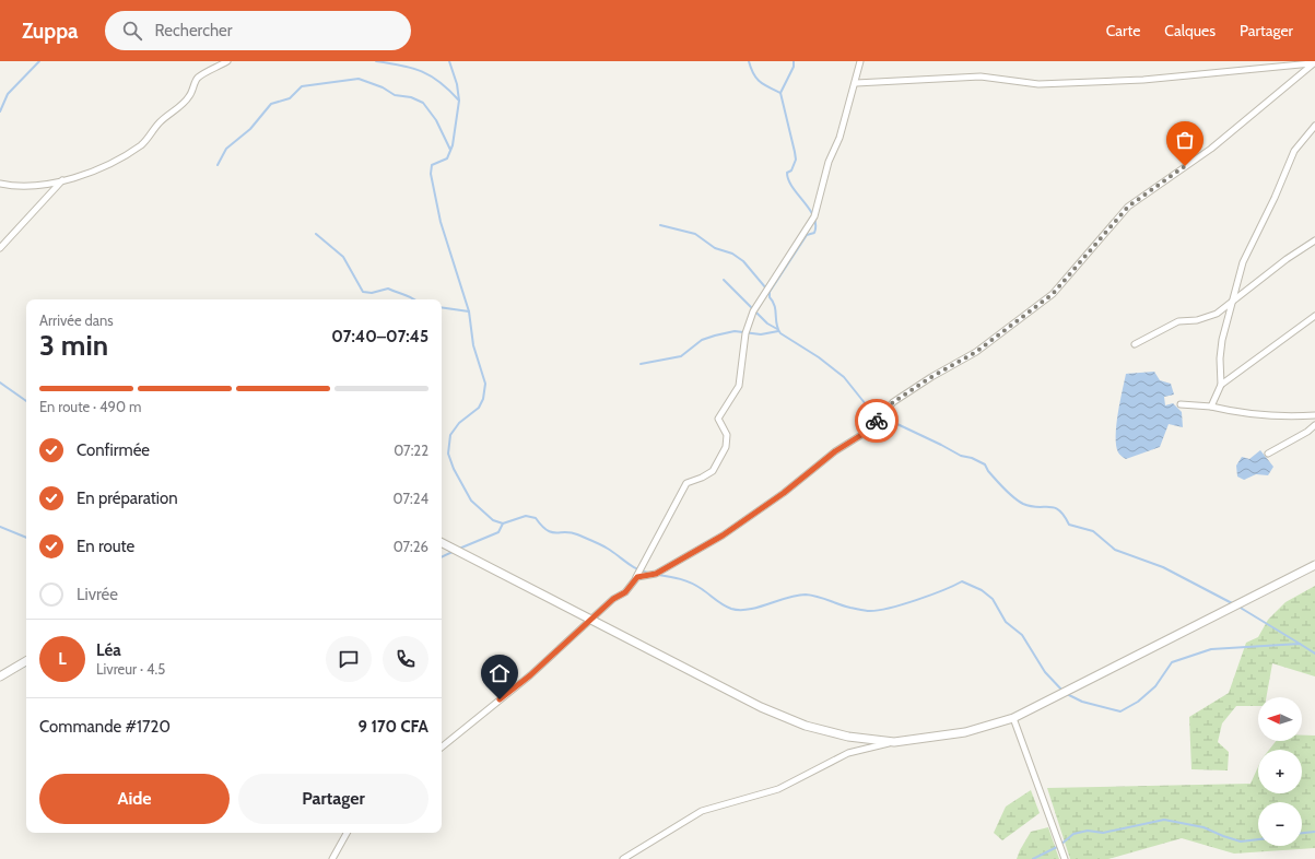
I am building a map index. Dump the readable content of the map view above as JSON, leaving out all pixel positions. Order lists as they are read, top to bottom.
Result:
{
  "north": "left",
  "page": {
    "header": "Zuppa",
    "search": "Rechercher",
    "nav": ["Carte", "Calques", "Partager"],
    "heading": ["3 min", "Arrivée dans", "07:40–07:45"],
    "panel": [
      "Léa",
      "Livreur · 4.5",
      "Commande #1720",
      "9 170 CFA"
    ],
    "bar": "En route · 490 m",
    "list": [
      ["Confirmée", "07:22"],
      ["En préparation", "07:24"],
      ["En route", "07:26"],
      "Livrée"
    ],
    "round": "L",
    "map_buttons": ["+", "−"],
    "buttons": ["Aide", "Partager"]
  }
}
